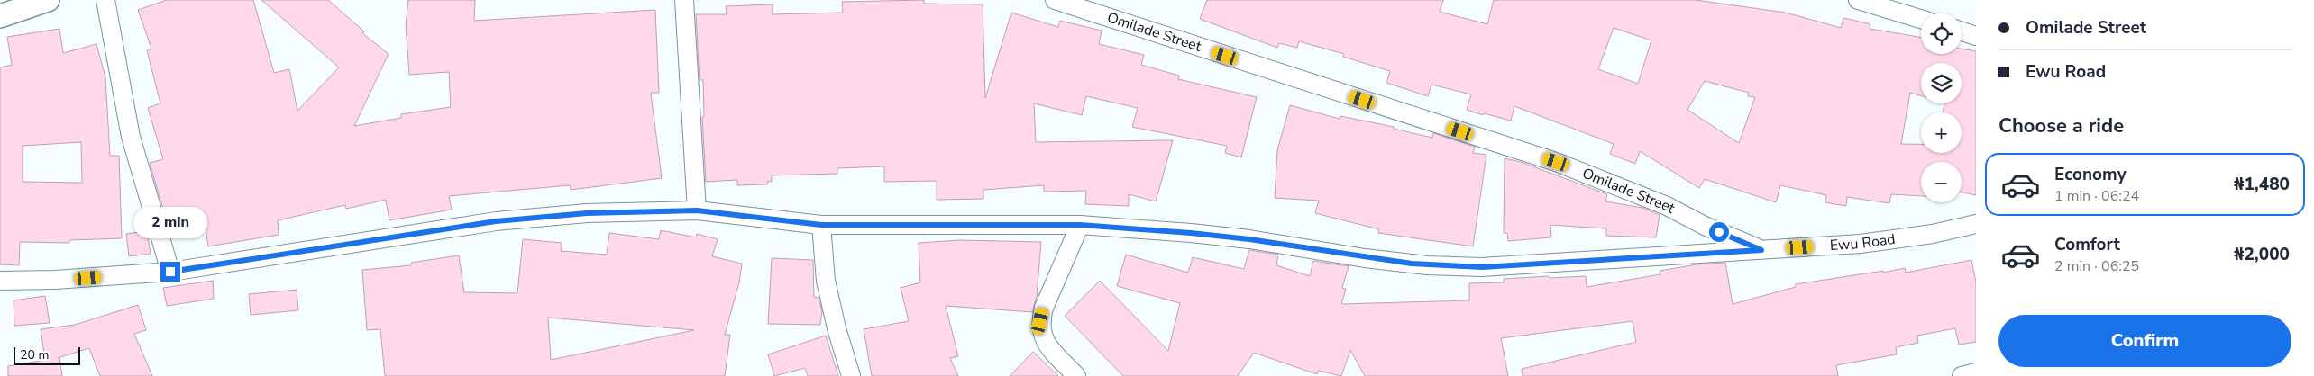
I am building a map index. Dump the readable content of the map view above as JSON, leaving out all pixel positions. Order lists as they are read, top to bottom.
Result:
{
  "streets": {
    "street": ["Omilade Street", "Ewu Road"]
  },
  "crossings": [
    ["Omilade Street", "Ewu Road"]
  ],
  "scale_bar": "20 m",
  "page": {
    "banner": ["Omilade Street", "Ewu Road"],
    "map_buttons": ["+", "−"],
    "heading": "Choose a ride",
    "list": [
      {
        "name": "Economy",
        "note": "1 min · 06:24",
        "value": "₦1,480"
      },
      {
        "name": "Comfort",
        "note": "2 min · 06:25",
        "value": "₦2,000"
      }
    ],
    "bubble": "2 min",
    "buttons": "Confirm",
    "scale": "20 m"
  }
}
